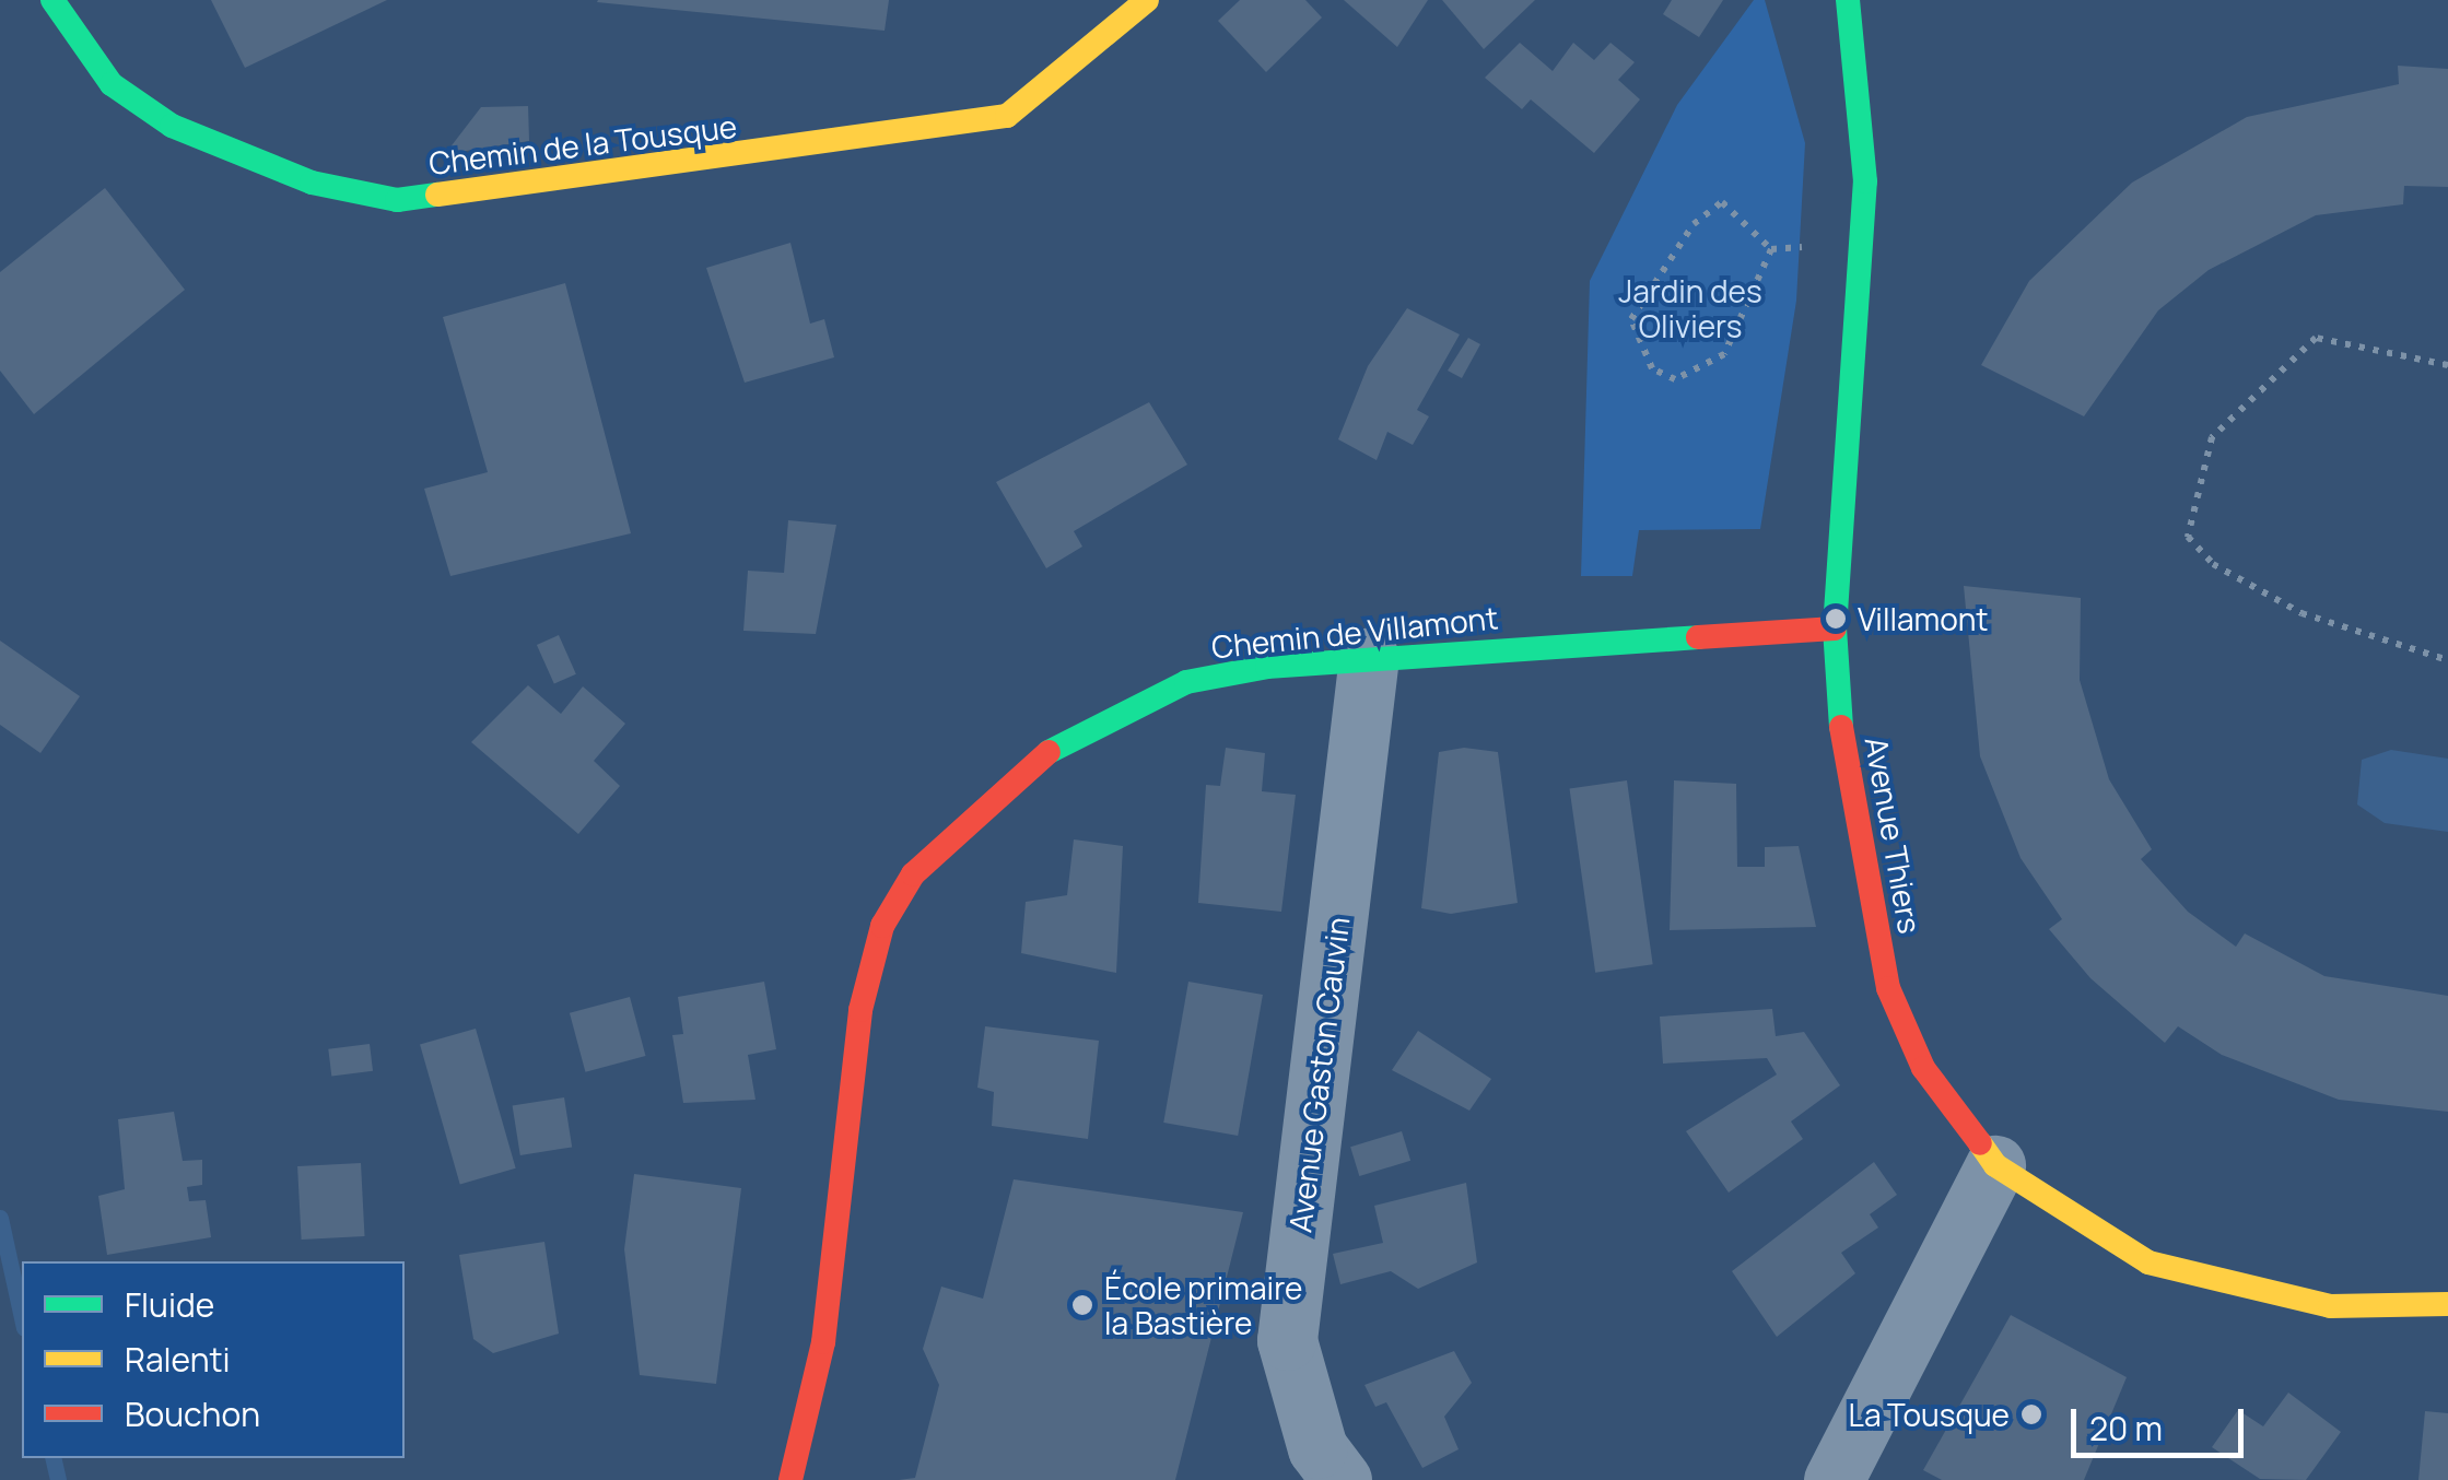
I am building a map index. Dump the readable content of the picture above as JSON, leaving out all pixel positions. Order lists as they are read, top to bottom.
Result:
{
  "streets": {
    "street": [
      "Chemin de la Tousque",
      "Chemin de Villamont",
      "Avenue Thiers",
      "Avenue Gaston Cauvin"
    ]
  },
  "crossings": [
    ["Chemin de Villamont", "Avenue Thiers"],
    ["Chemin de Villamont", "Avenue Gaston Cauvin"]
  ],
  "parks": ["Jardin des Oliviers"],
  "places": ["Villamont", "École primaire la Bastière", "La Tousque"],
  "legend": ["Fluide", "Ralenti", "Bouchon"],
  "scale_bar": "20 m"
}
